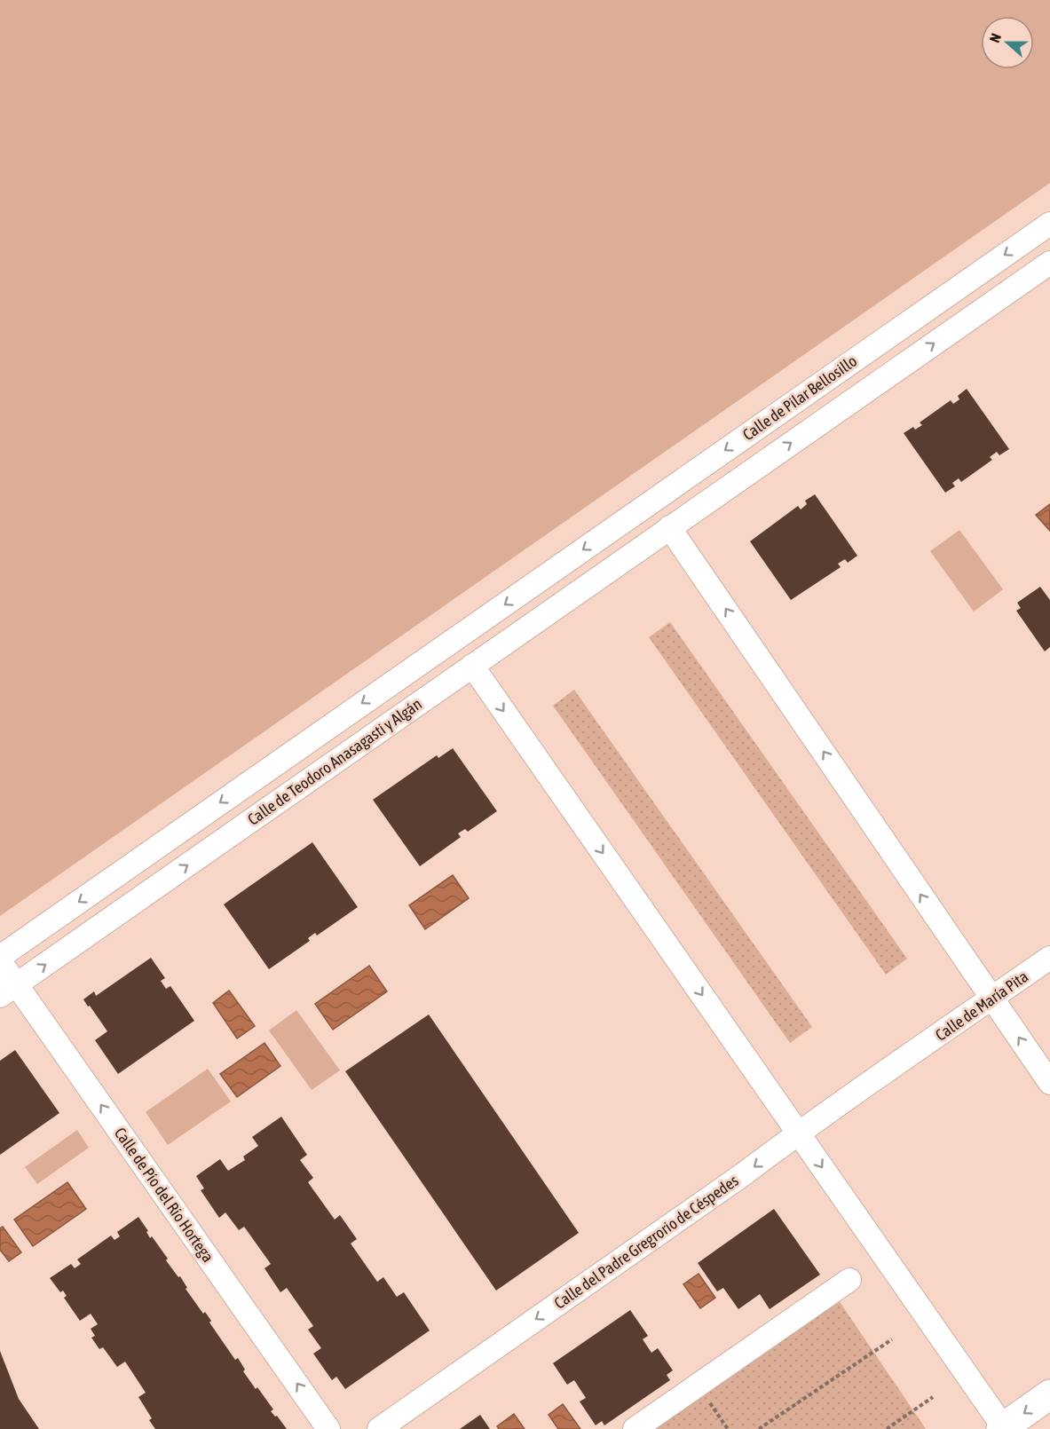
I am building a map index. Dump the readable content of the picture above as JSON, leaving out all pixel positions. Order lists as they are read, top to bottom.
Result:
{
  "streets": {
    "street": [
      "Calle de Pilar Bellosillo",
      "Calle de Teodoro Anasagasti y Algán",
      "Calle de María Pita",
      "Calle de Pío del Río Hortega",
      "Calle del Padre Gregrorio de Céspedes"
    ]
  },
  "crossings": [
    ["Calle de Pilar Bellosillo", "Calle de Teodoro Anasagasti y Algán"],
    ["Calle de Teodoro Anasagasti y Algán", "Calle de Pío del Río Hortega"],
    ["Calle de María Pita", "Calle del Padre Gregrorio de Céspedes"]
  ],
  "one_way": ["Calle de Pío del Río Hortega"],
  "north": "left"
}
